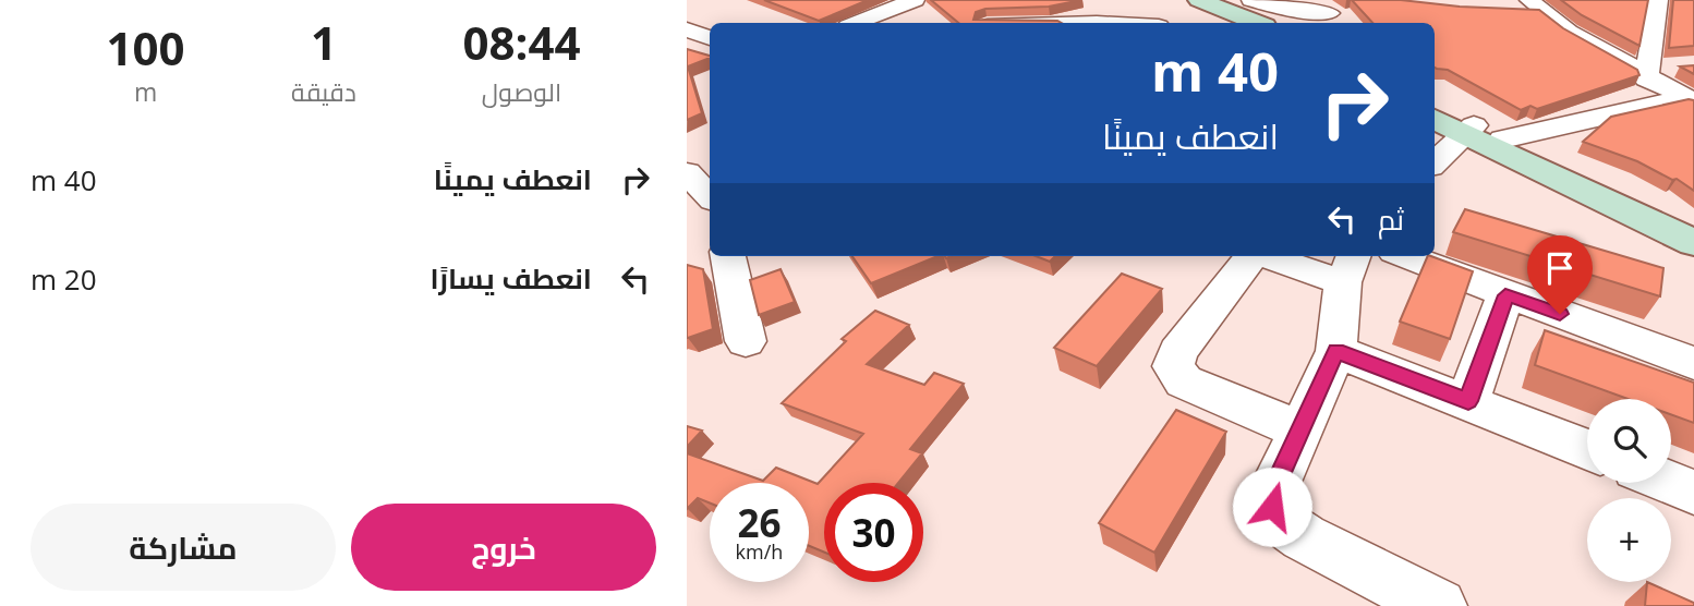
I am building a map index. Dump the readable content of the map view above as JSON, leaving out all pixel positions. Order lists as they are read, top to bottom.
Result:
{
  "page": {
    "eta": [
      "08:44",
      "الوصول",
      "1",
      "دقيقة",
      "100",
      "m"
    ],
    "turn": ["40 m", "انعطف يمينًا"],
    "list": [
      {
        "name": "انعطف يمينًا",
        "value": "40 m"
      },
      {
        "name": "انعطف يسارًا",
        "value": "20 m"
      }
    ],
    "then": "ثم",
    "map_buttons": "+",
    "speed": "26 km/h",
    "limit": "30",
    "buttons": ["خروج", "مشاركة"]
  }
}
